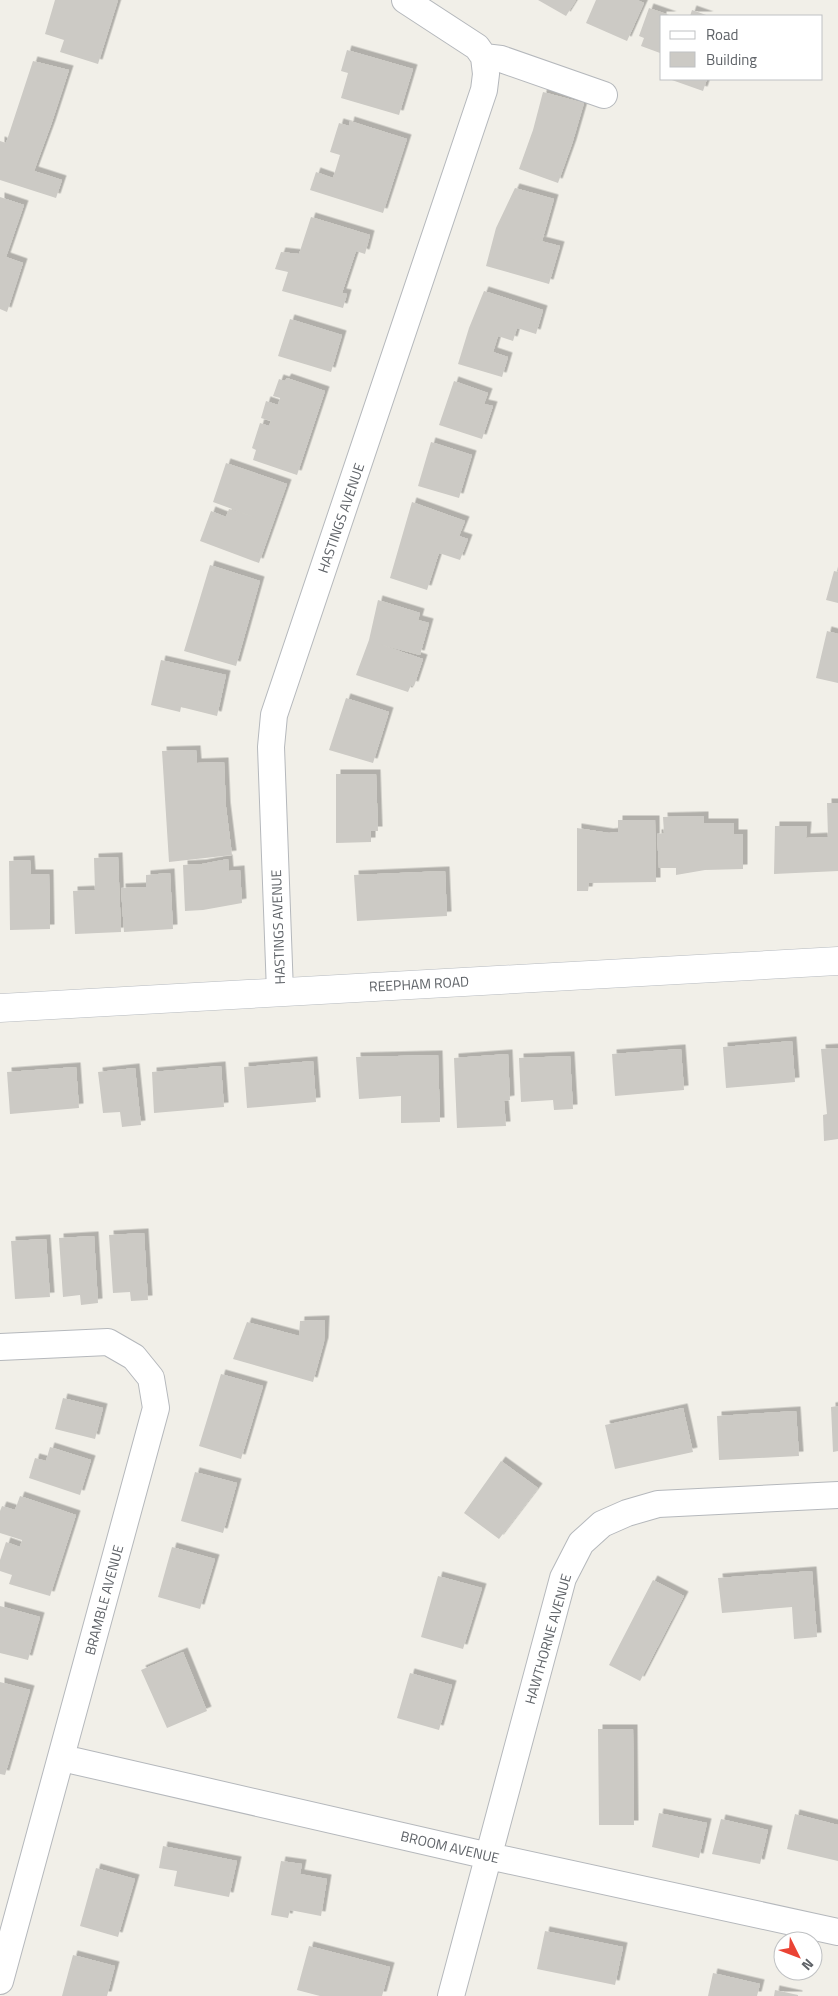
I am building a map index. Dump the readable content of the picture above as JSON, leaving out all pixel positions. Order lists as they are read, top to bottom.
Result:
{
  "streets": {
    "street": [
      "HASTINGS AVENUE",
      "REEPHAM ROAD",
      "BRAMBLE AVENUE",
      "HAWTHORNE AVENUE",
      "BROOM AVENUE"
    ]
  },
  "crossings": [
    ["HASTINGS AVENUE", "REEPHAM ROAD"],
    ["BRAMBLE AVENUE", "BROOM AVENUE"],
    ["HAWTHORNE AVENUE", "BROOM AVENUE"]
  ],
  "legend": ["Road", "Building"],
  "north": "bottom right"
}
